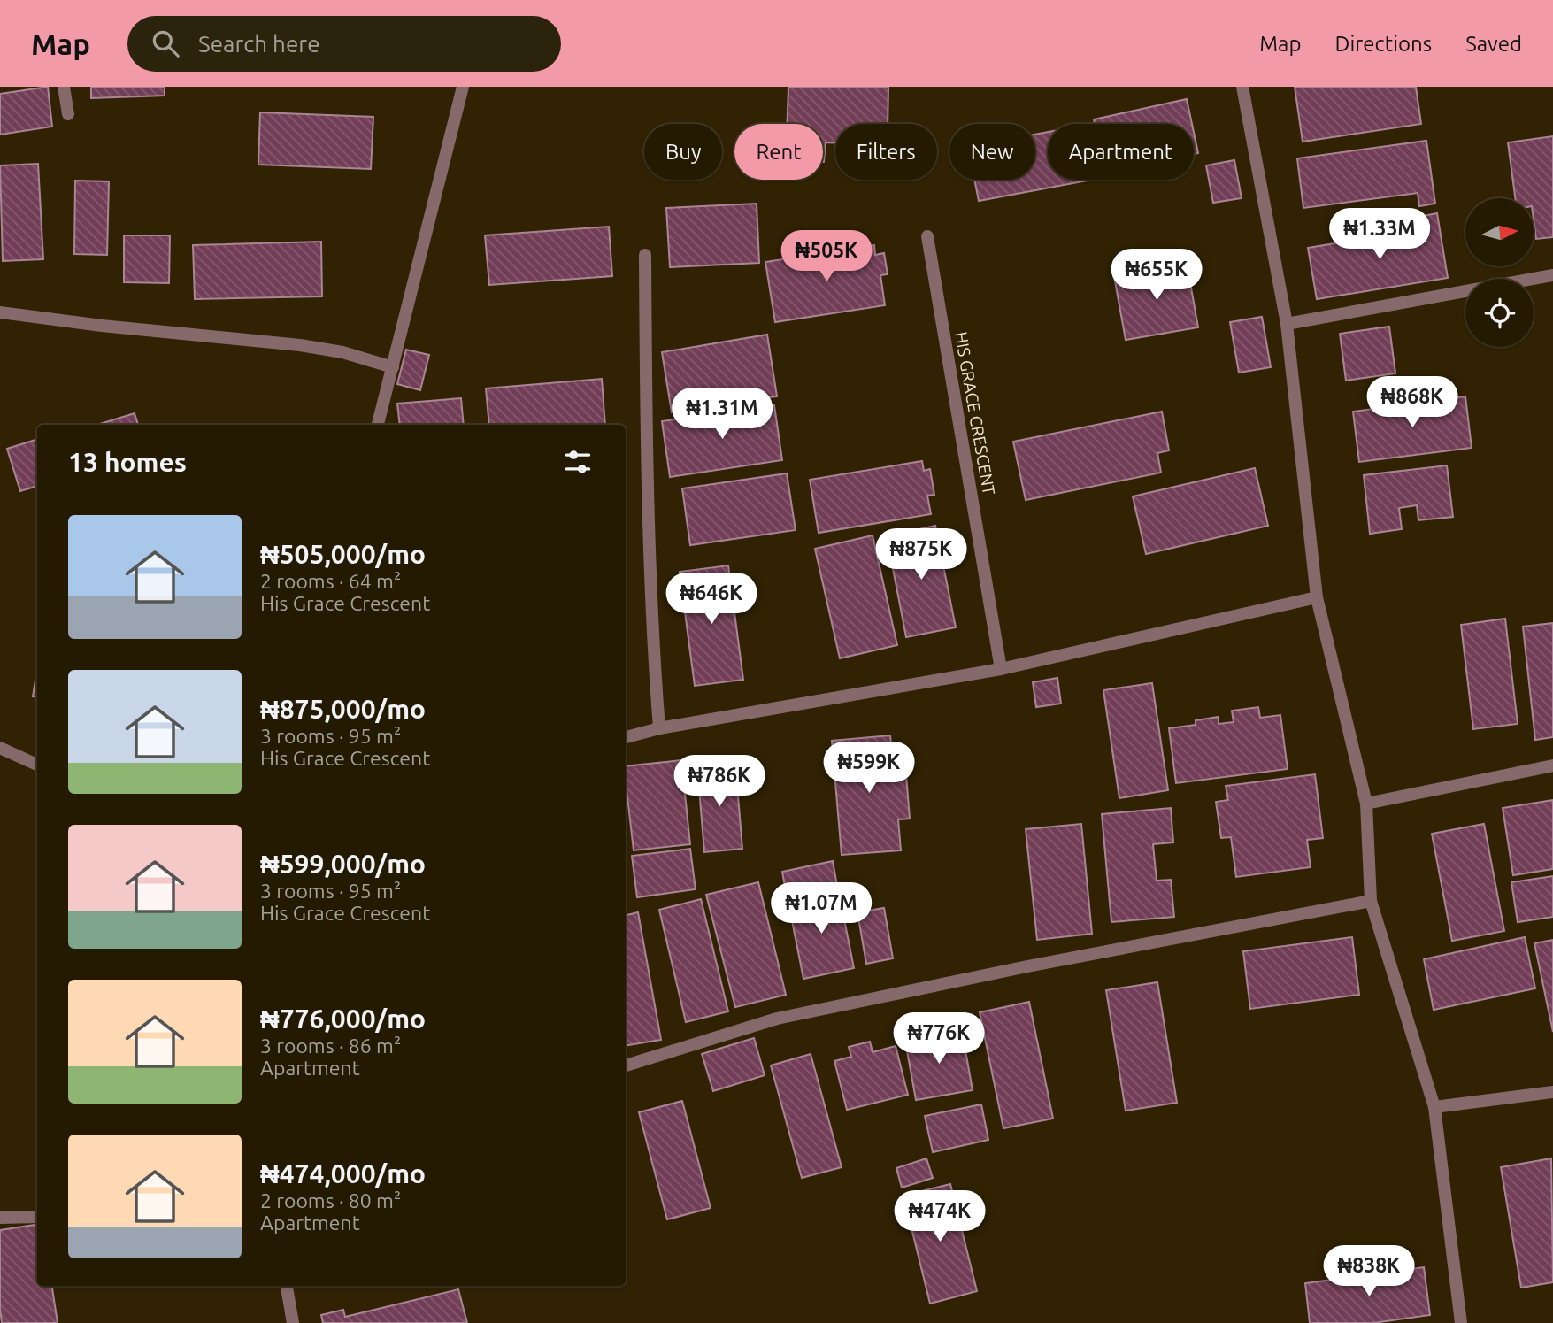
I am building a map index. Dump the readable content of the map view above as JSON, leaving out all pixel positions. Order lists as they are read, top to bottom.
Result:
{
  "streets": {
    "street": ["HIS GRACE CRESCENT"]
  },
  "north": "right",
  "page": {
    "header": "Map",
    "search": "Search here",
    "nav": ["Map", "Directions", "Saved"],
    "chip": [
      "Buy",
      "Rent",
      "Filters",
      "New",
      "Apartment"
    ],
    "price": [
      "₦1.33M",
      "₦505K",
      "₦655K",
      "₦868K",
      "₦1.31M",
      "₦875K",
      "₦646K",
      "₦599K",
      "₦786K",
      "₦1.07M",
      "₦776K",
      "₦474K",
      "₦838K"
    ],
    "heading": "13 homes",
    "list": [
      {
        "name": "₦505,000/mo",
        "note": "2 rooms · 64 m² · His Grace Crescent"
      },
      {
        "name": "₦875,000/mo",
        "note": "3 rooms · 95 m² · His Grace Crescent"
      },
      {
        "name": "₦599,000/mo",
        "note": "3 rooms · 95 m² · His Grace Crescent"
      },
      {
        "name": "₦776,000/mo",
        "note": "3 rooms · 86 m² · Apartment"
      },
      {
        "name": "₦474,000/mo",
        "note": "2 rooms · 80 m² · Apartment"
      }
    ]
  }
}
